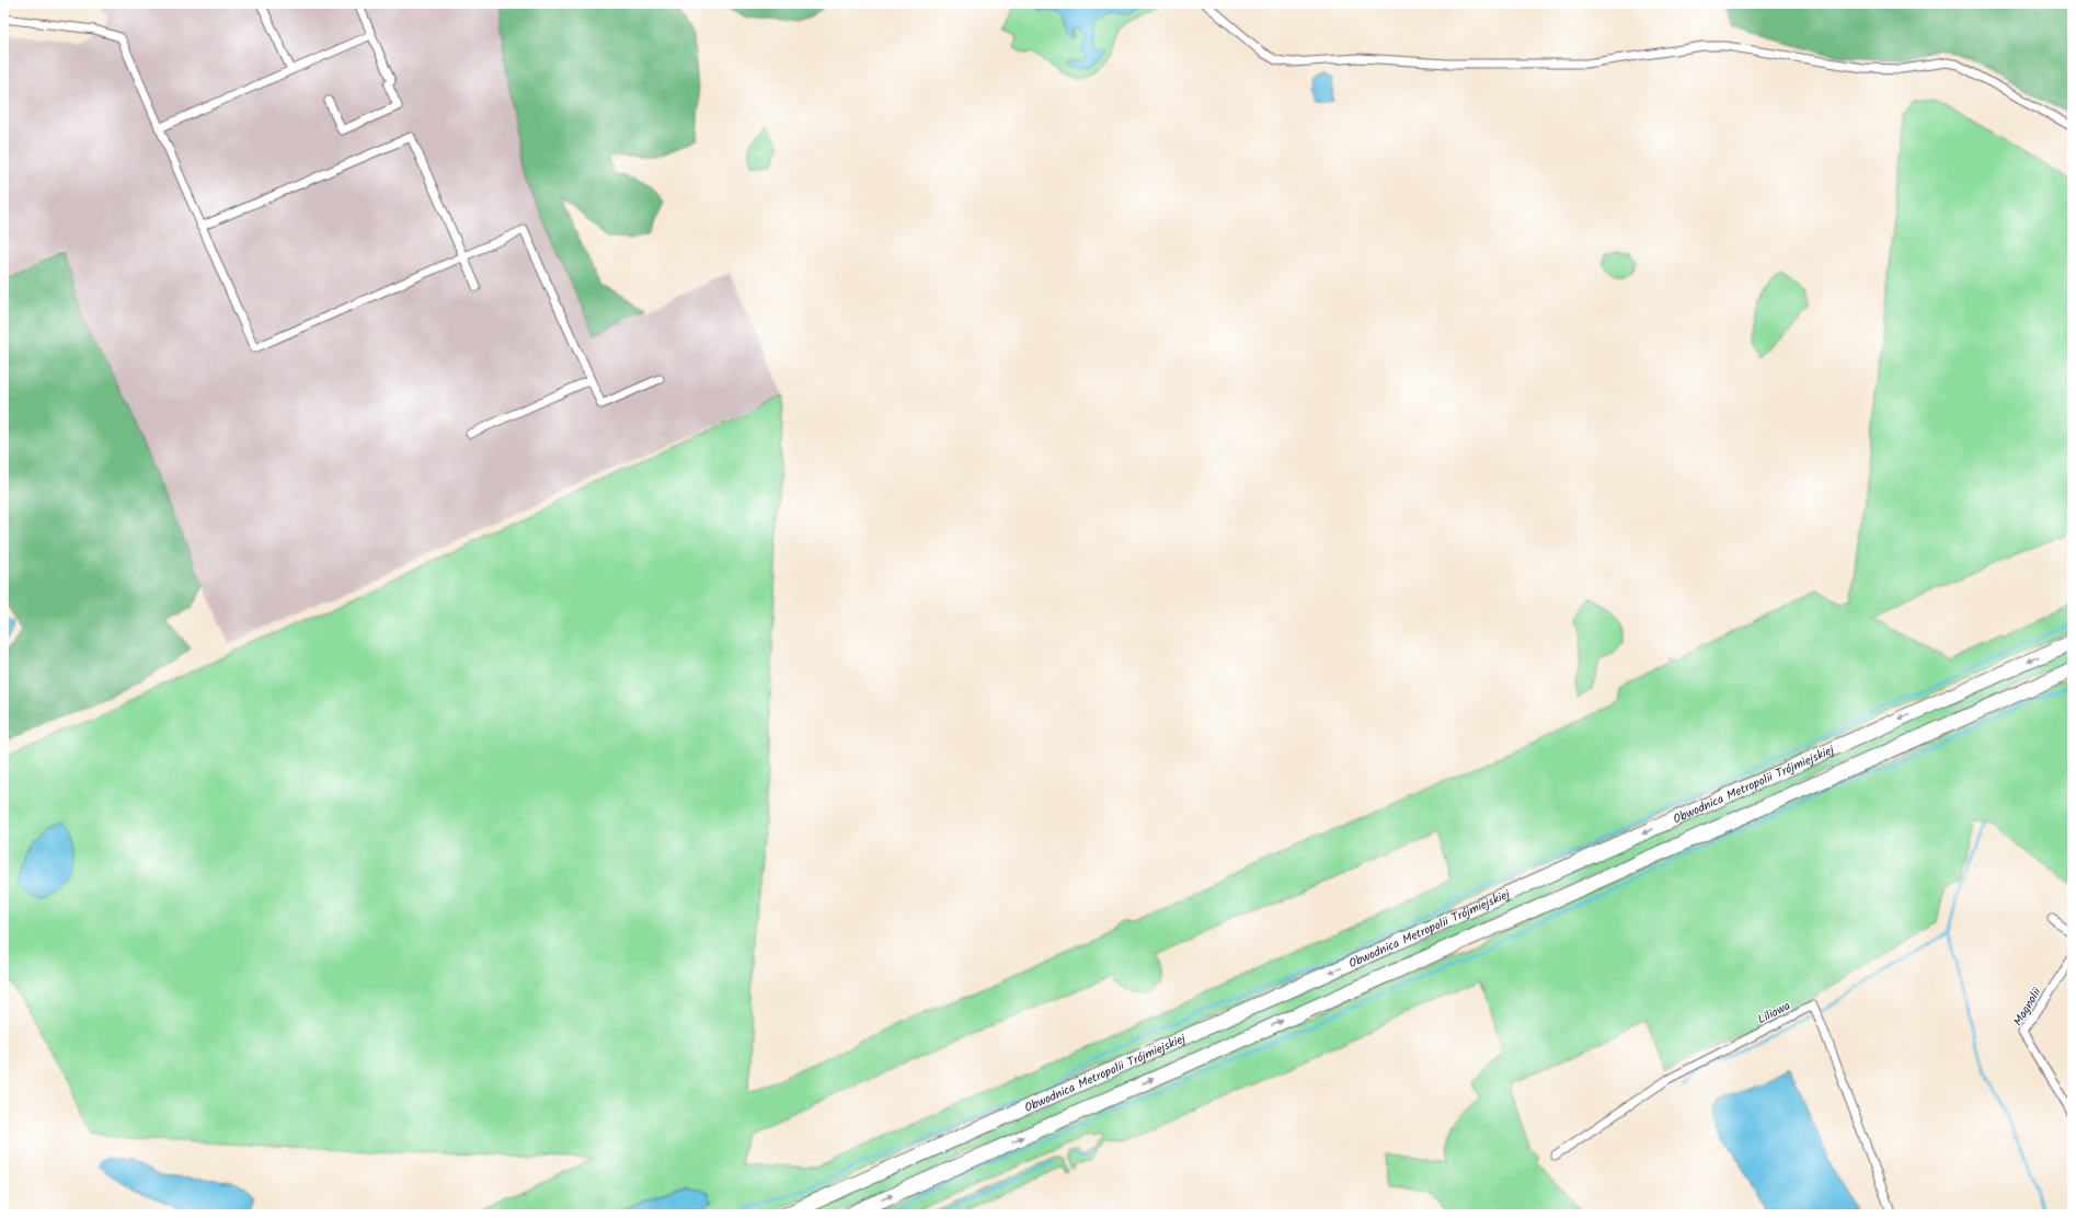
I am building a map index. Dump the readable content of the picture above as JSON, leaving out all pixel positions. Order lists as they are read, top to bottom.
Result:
{
  "streets": {
    "highway": ["Obwodnica Metropolii Trójmiejskiej"],
    "street": ["Magnolii", "Liliowa"]
  }
}
